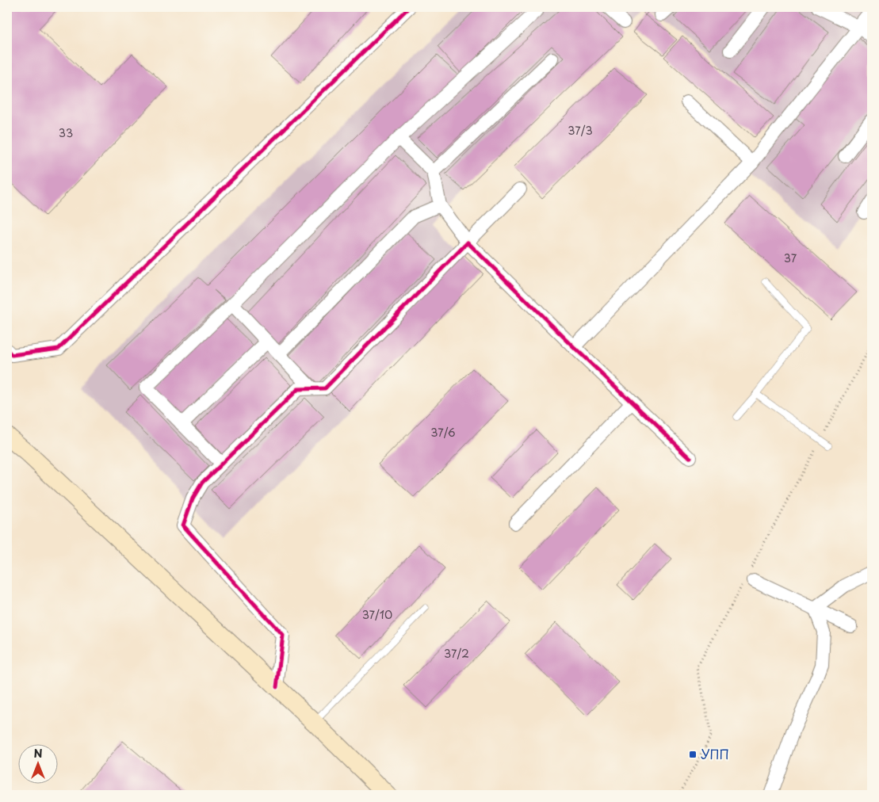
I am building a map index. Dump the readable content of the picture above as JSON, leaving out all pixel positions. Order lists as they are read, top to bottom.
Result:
{
  "places": {
    "transit": ["УПП"]
  },
  "house_numbers": [
    "37/3",
    "33",
    "37",
    "37/6",
    "37/10",
    "37/2"
  ],
  "north": "top"
}
